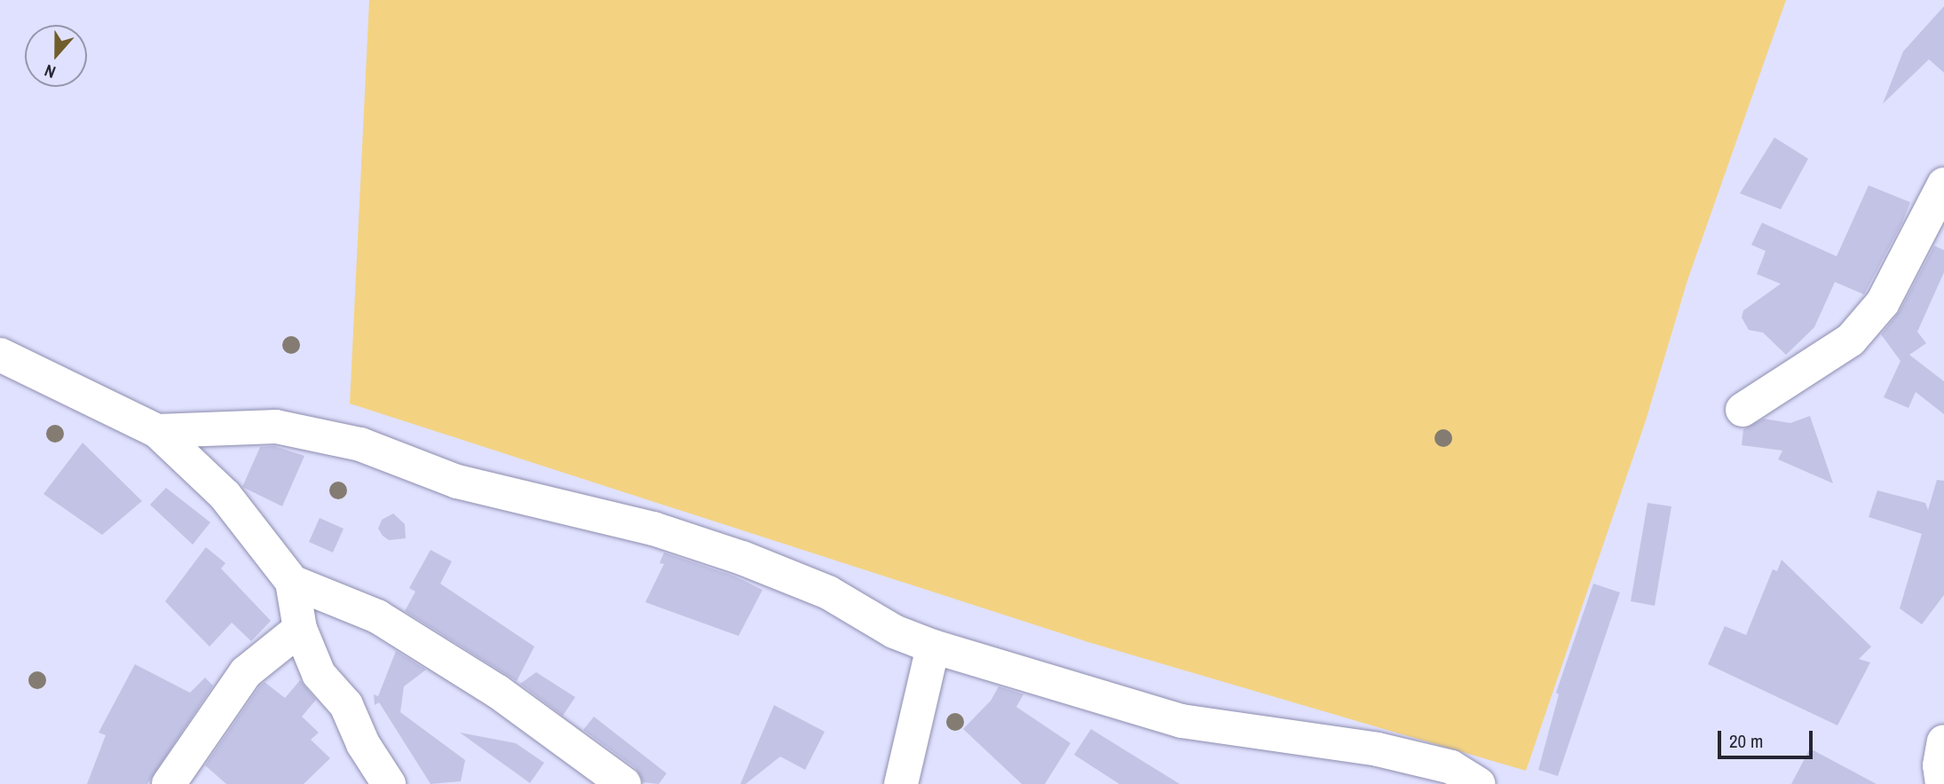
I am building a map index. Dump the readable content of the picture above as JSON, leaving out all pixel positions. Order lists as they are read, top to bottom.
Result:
{
  "scale_bar": "20 m",
  "north": "bottom"
}
